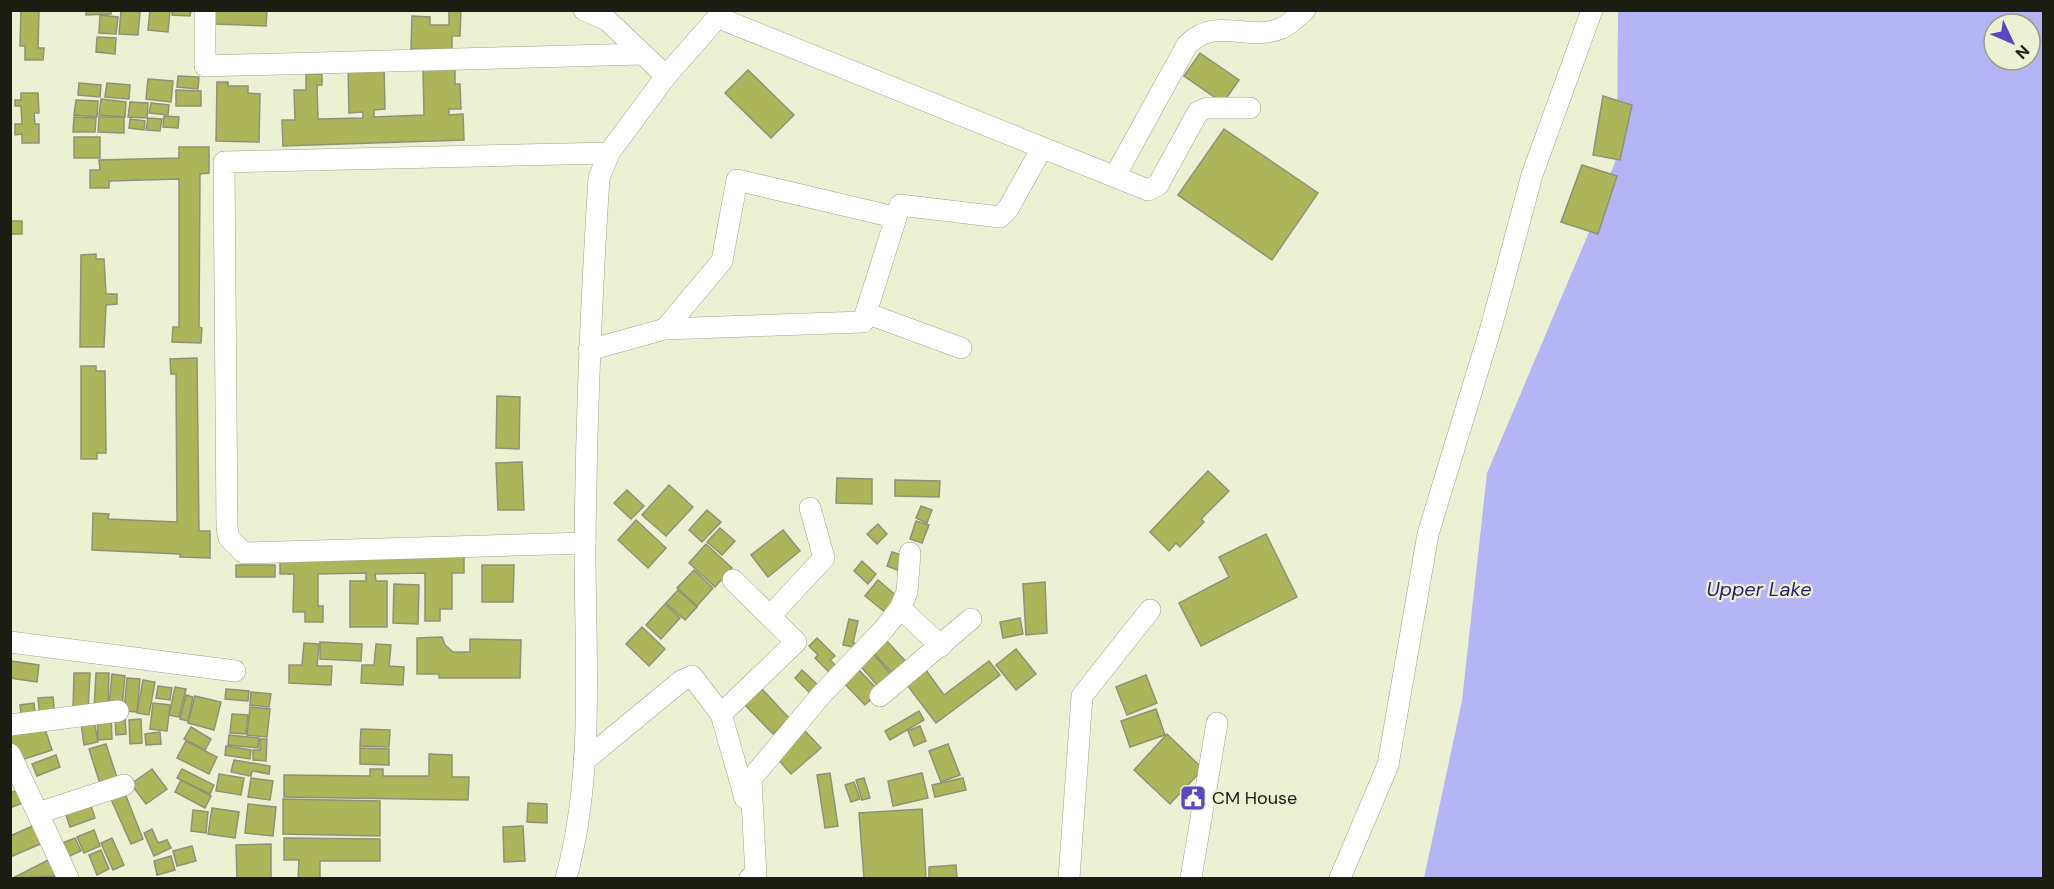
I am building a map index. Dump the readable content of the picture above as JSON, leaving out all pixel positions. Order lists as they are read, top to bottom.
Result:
{
  "water": ["Upper Lake"],
  "places": {
    "public building": ["CM House"]
  },
  "north": "bottom right"
}
